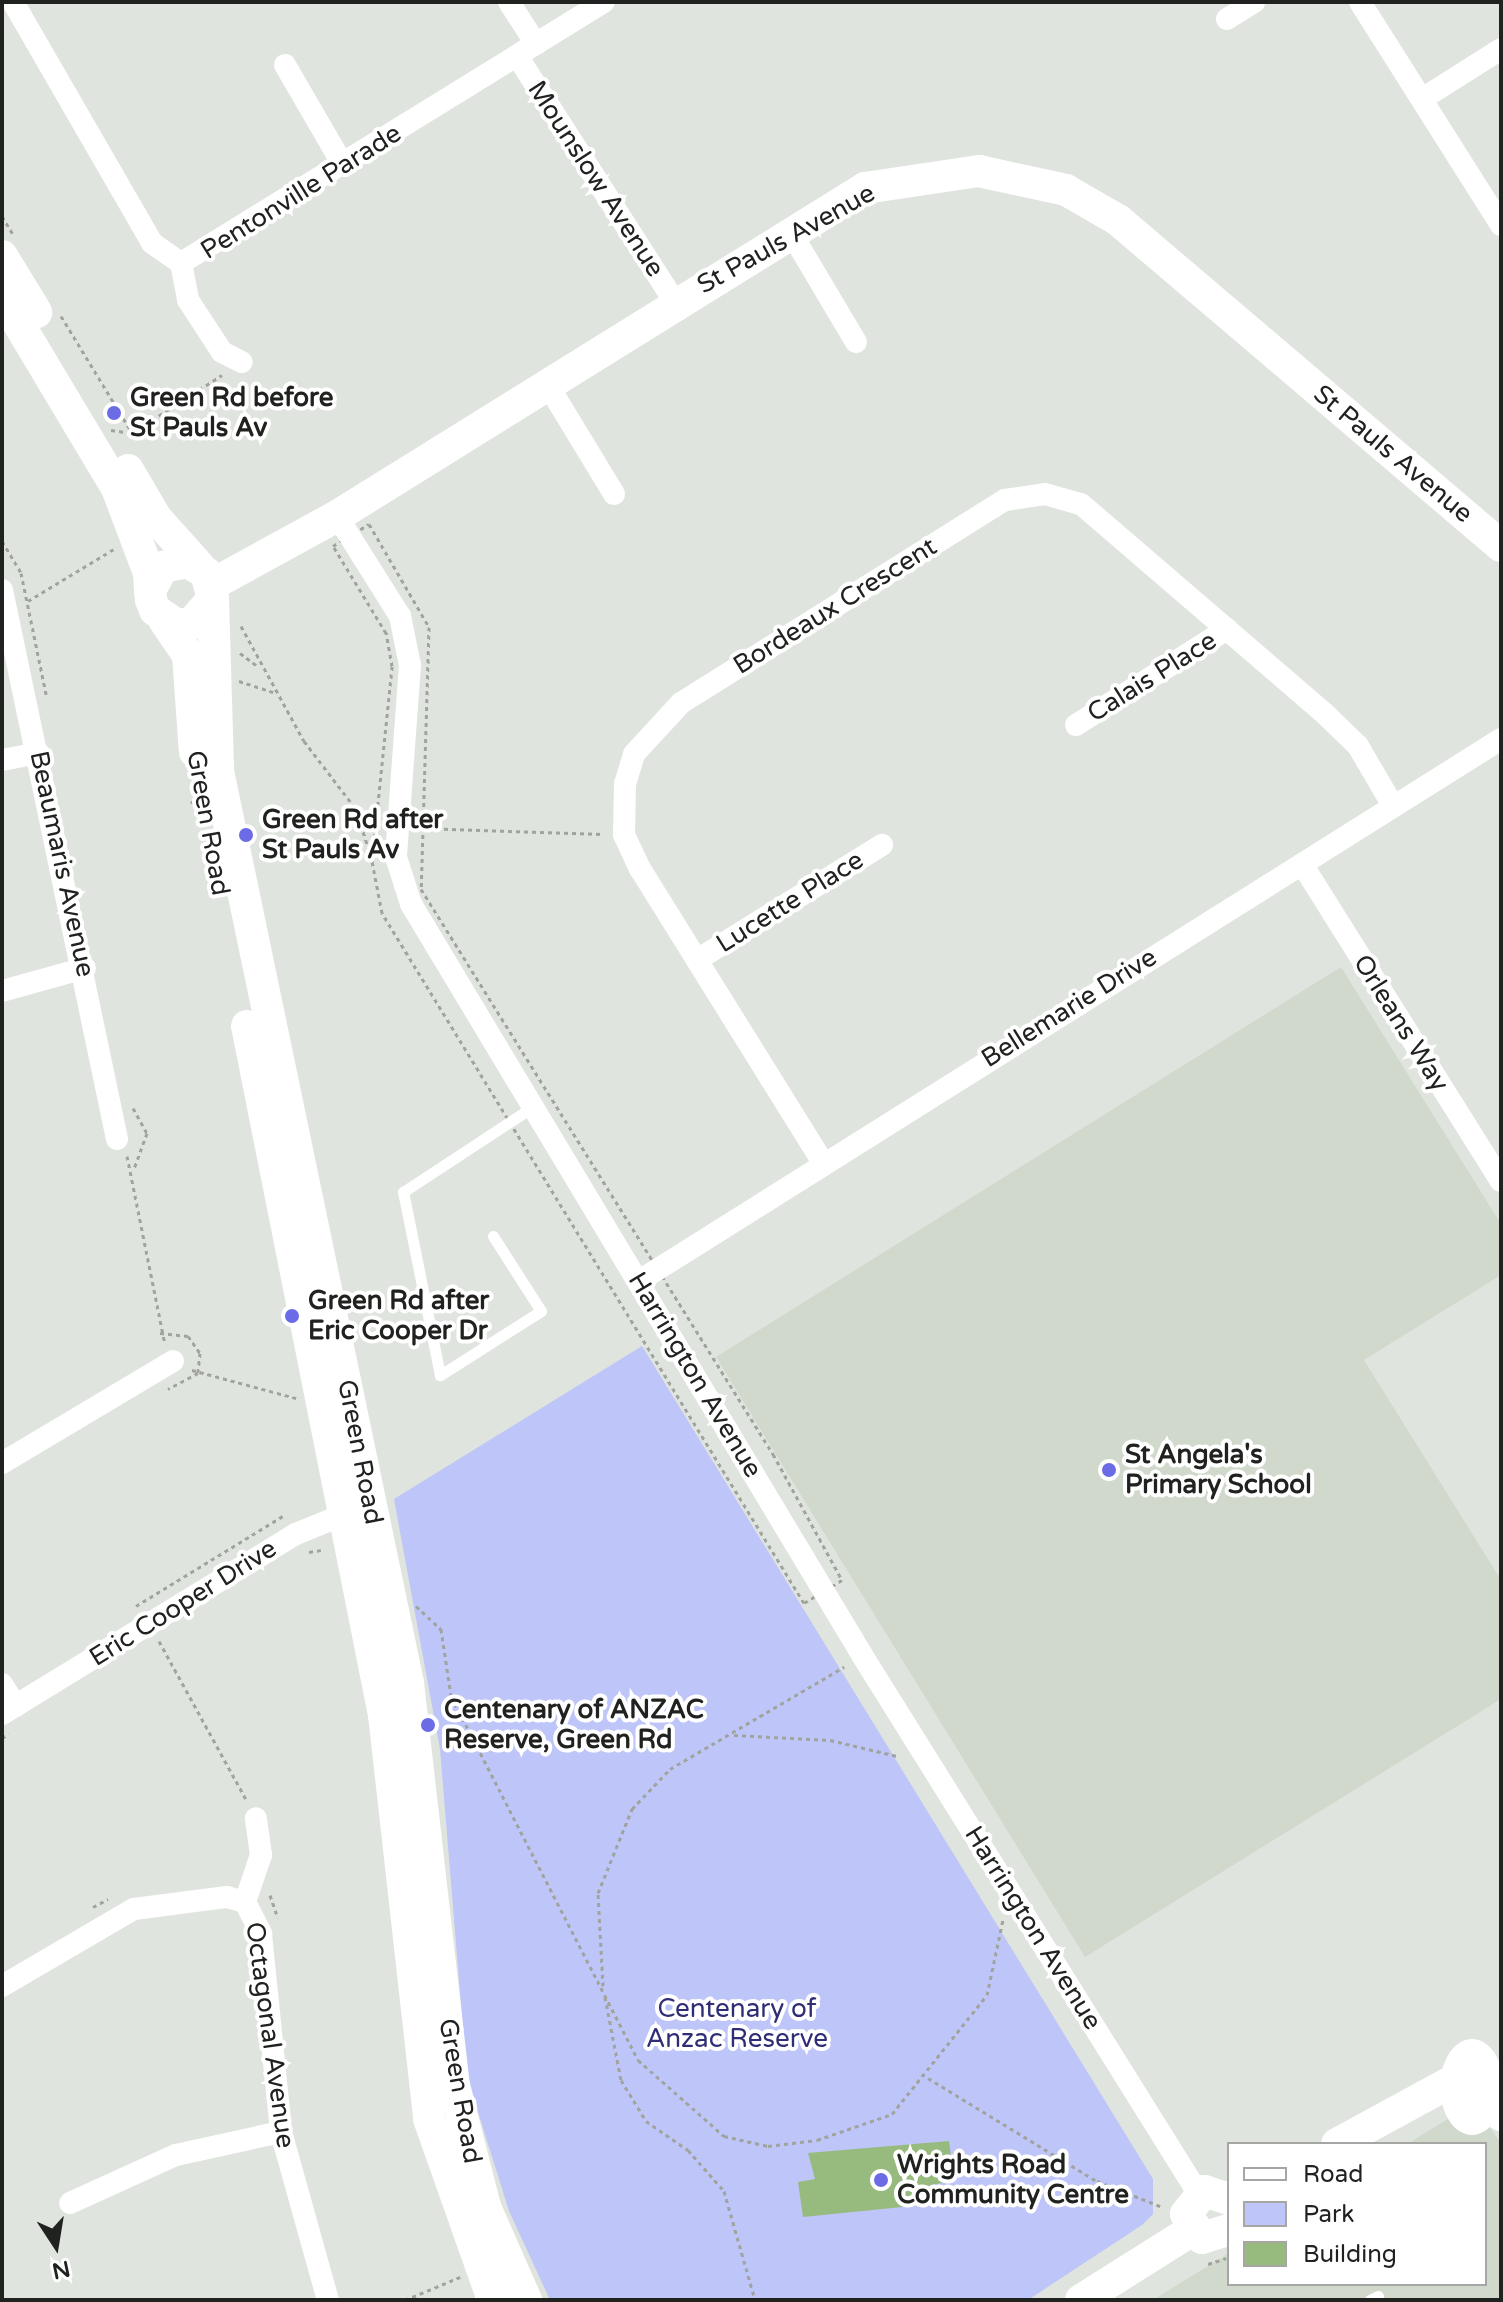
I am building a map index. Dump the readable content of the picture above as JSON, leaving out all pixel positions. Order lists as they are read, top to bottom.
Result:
{
  "streets": {
    "main road": ["St Pauls Avenue", "Green Road"],
    "street": [
      "Mounslow Avenue",
      "Pentonville Parade",
      "Bordeaux Crescent",
      "Calais Place",
      "Beaumaris Avenue",
      "Lucette Place",
      "Bellemarie Drive",
      "Orleans Way",
      "Harrington Avenue",
      "Eric Cooper Drive",
      "Octagonal Avenue"
    ]
  },
  "crossings": [
    ["Mounslow Avenue", "Pentonville Parade"],
    ["Mounslow Avenue", "St Pauls Avenue"],
    ["St Pauls Avenue", "Green Road"],
    ["St Pauls Avenue", "Harrington Avenue"],
    ["Bordeaux Crescent", "Calais Place"],
    ["Bordeaux Crescent", "Bellemarie Drive"],
    ["Green Road", "Eric Cooper Drive"],
    ["Bellemarie Drive", "Orleans Way"],
    ["Bellemarie Drive", "Harrington Avenue"]
  ],
  "parks": ["Centenary of Anzac Reserve"],
  "places": [
    "Green Rd before St Pauls Av",
    "Green Rd after St Pauls Av",
    "Green Rd after Eric Cooper Dr",
    "St Angela's Primary School",
    "Centenary of ANZAC Reserve, Green Rd",
    "Wrights Road Community Centre"
  ],
  "legend": ["Road", "Park", "Building"],
  "north": "bottom"
}
